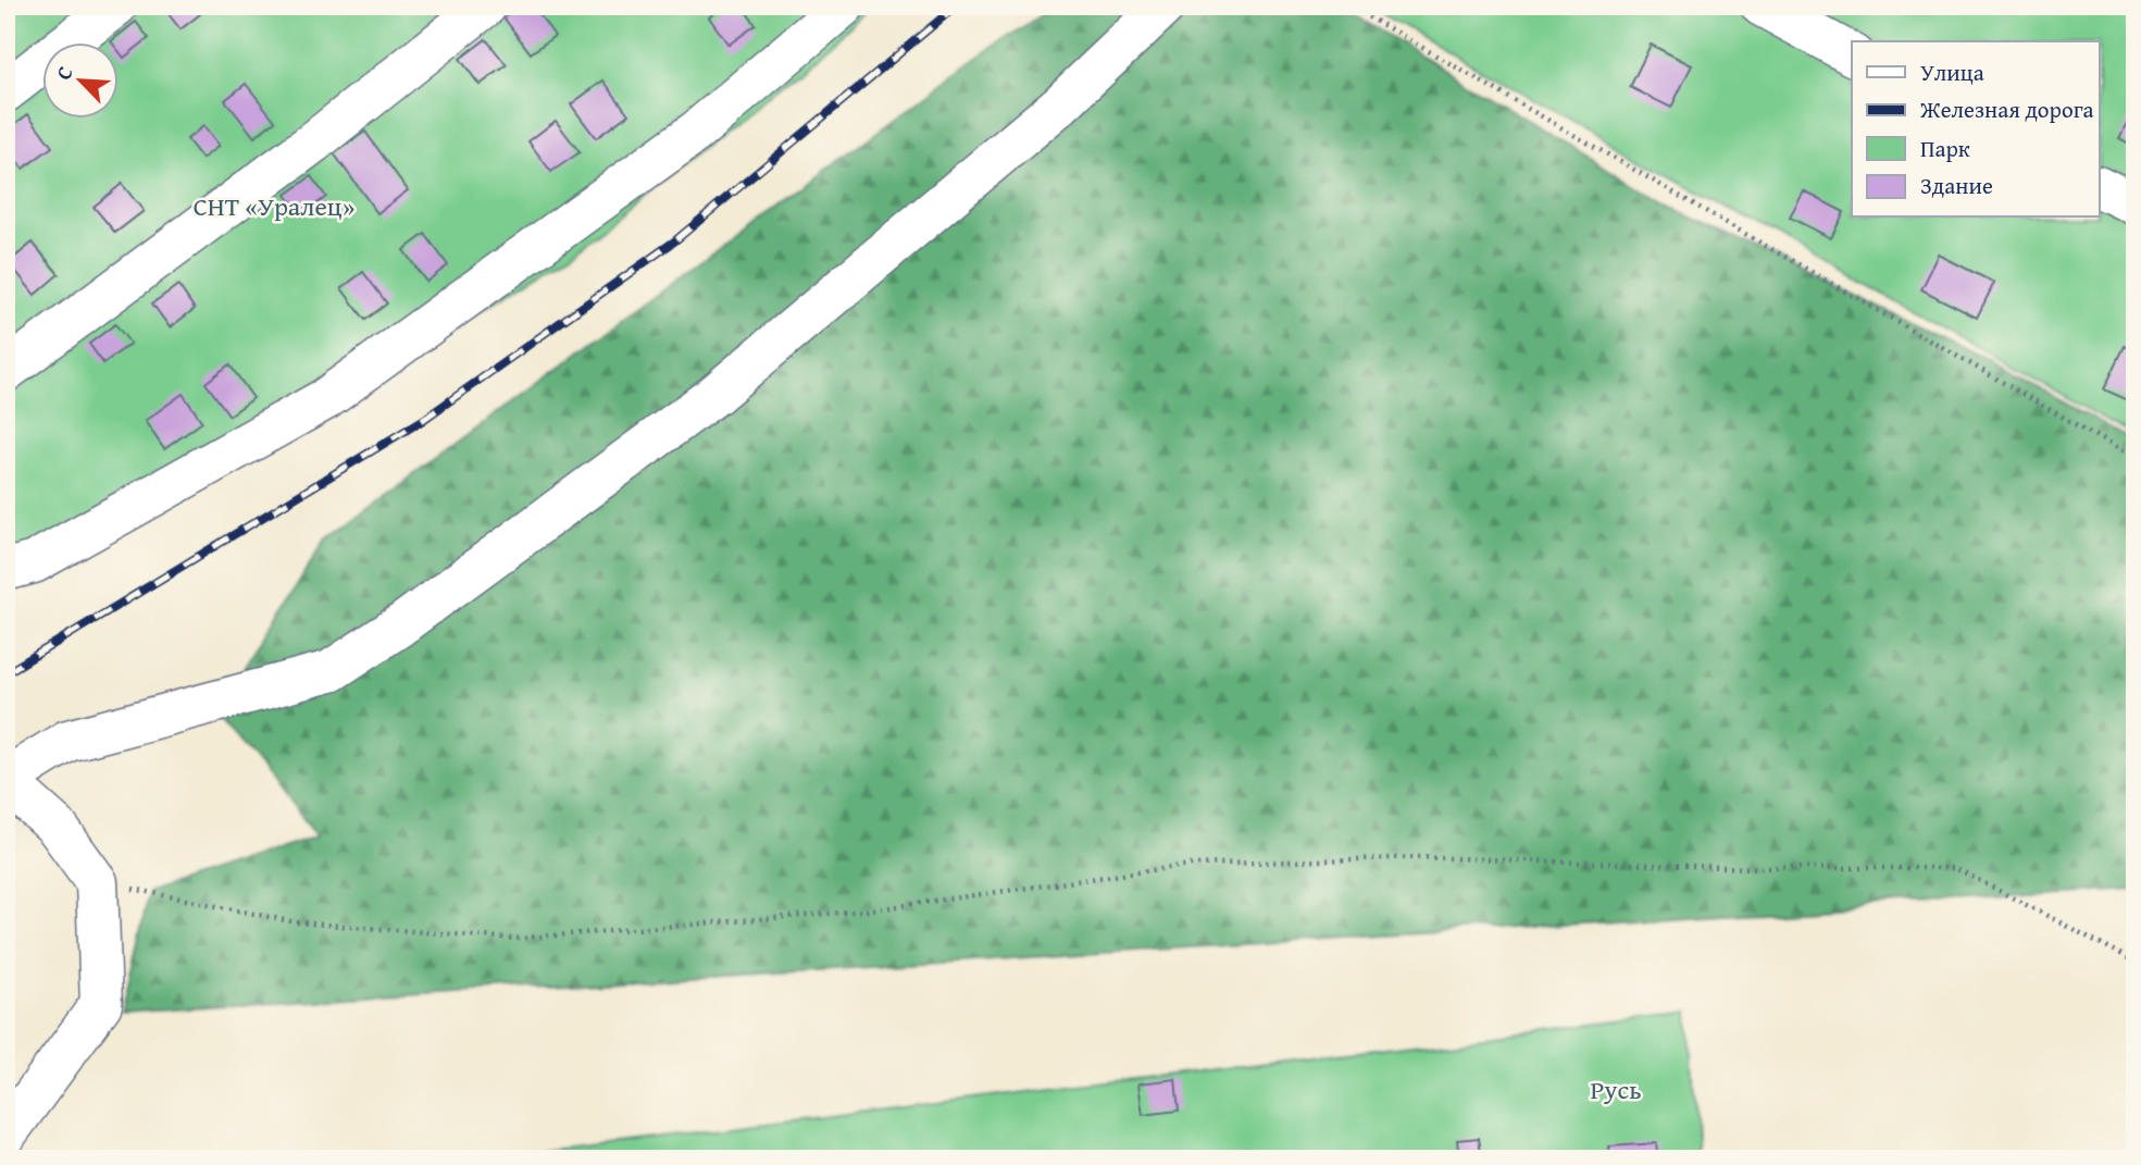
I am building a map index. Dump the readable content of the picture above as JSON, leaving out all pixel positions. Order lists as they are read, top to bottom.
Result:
{
  "parks": ["СНТ «Уралец»", "Русь"],
  "legend": [
    "Улица",
    "Железная дорога",
    "Парк",
    "Здание"
  ],
  "north": "top left"
}
